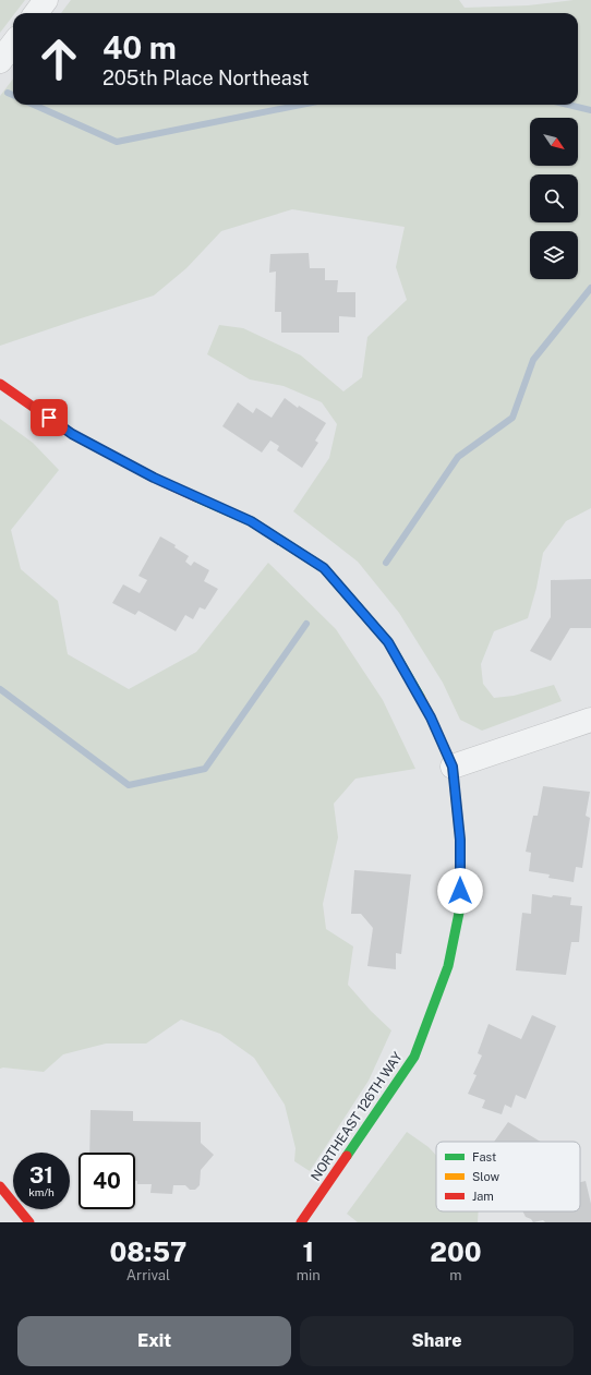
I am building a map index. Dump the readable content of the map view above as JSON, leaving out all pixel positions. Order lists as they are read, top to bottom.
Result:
{
  "streets": {
    "street": ["NORTHEAST 126TH WAY"]
  },
  "legend": ["Fast", "Slow", "Jam"],
  "north": "bottom right",
  "page": {
    "turn": ["40 m", "205th Place Northeast"],
    "speed": "31 km/h",
    "limit": "40",
    "eta": [
      "08:57",
      "Arrival",
      "1",
      "min",
      "200",
      "m"
    ],
    "buttons": ["Exit", "Share"]
  }
}
